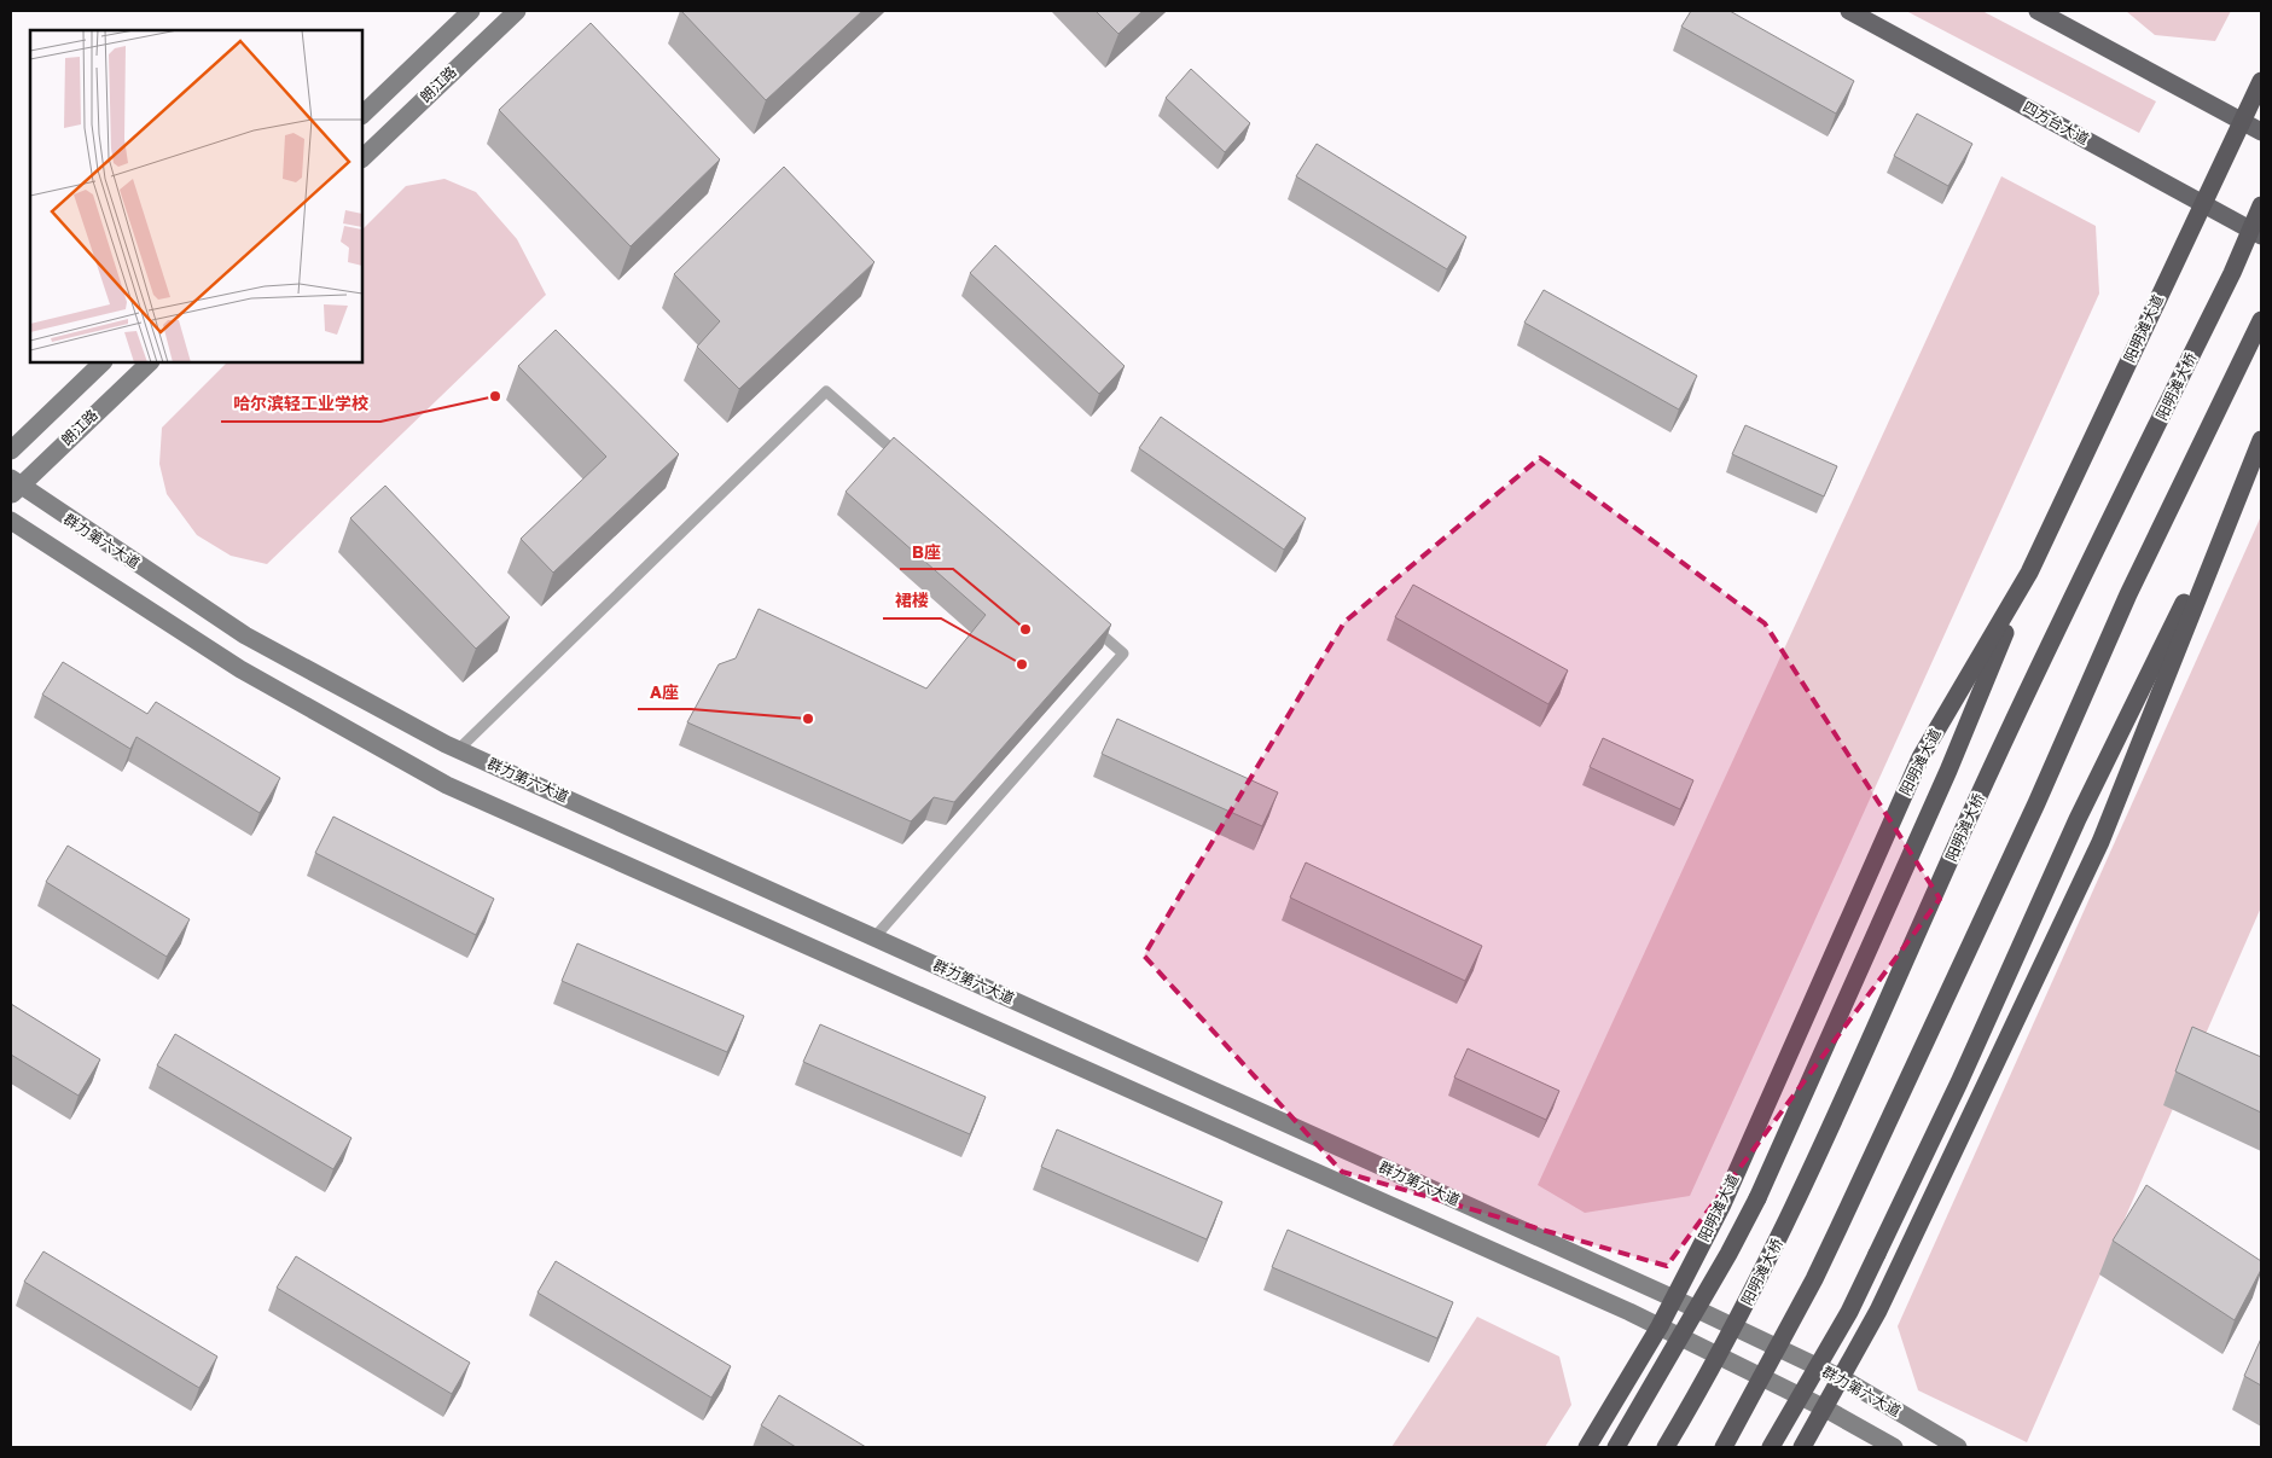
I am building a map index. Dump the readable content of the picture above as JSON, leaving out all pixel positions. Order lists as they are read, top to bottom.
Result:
{
  "streets": {
    "highway": ["阳明滩大道", "阳明滩大桥"],
    "main road": ["朗江路", "四方台大道", "群力第六大道"]
  },
  "crossings": [
    ["朗江路", "群力第六大道"],
    ["四方台大道", "阳明滩大道"],
    ["阳明滩大道", "群力第六大道"]
  ],
  "places": [
    "哈尔滨轻工业学校",
    "B座",
    "裙楼",
    "A座"
  ]
}
